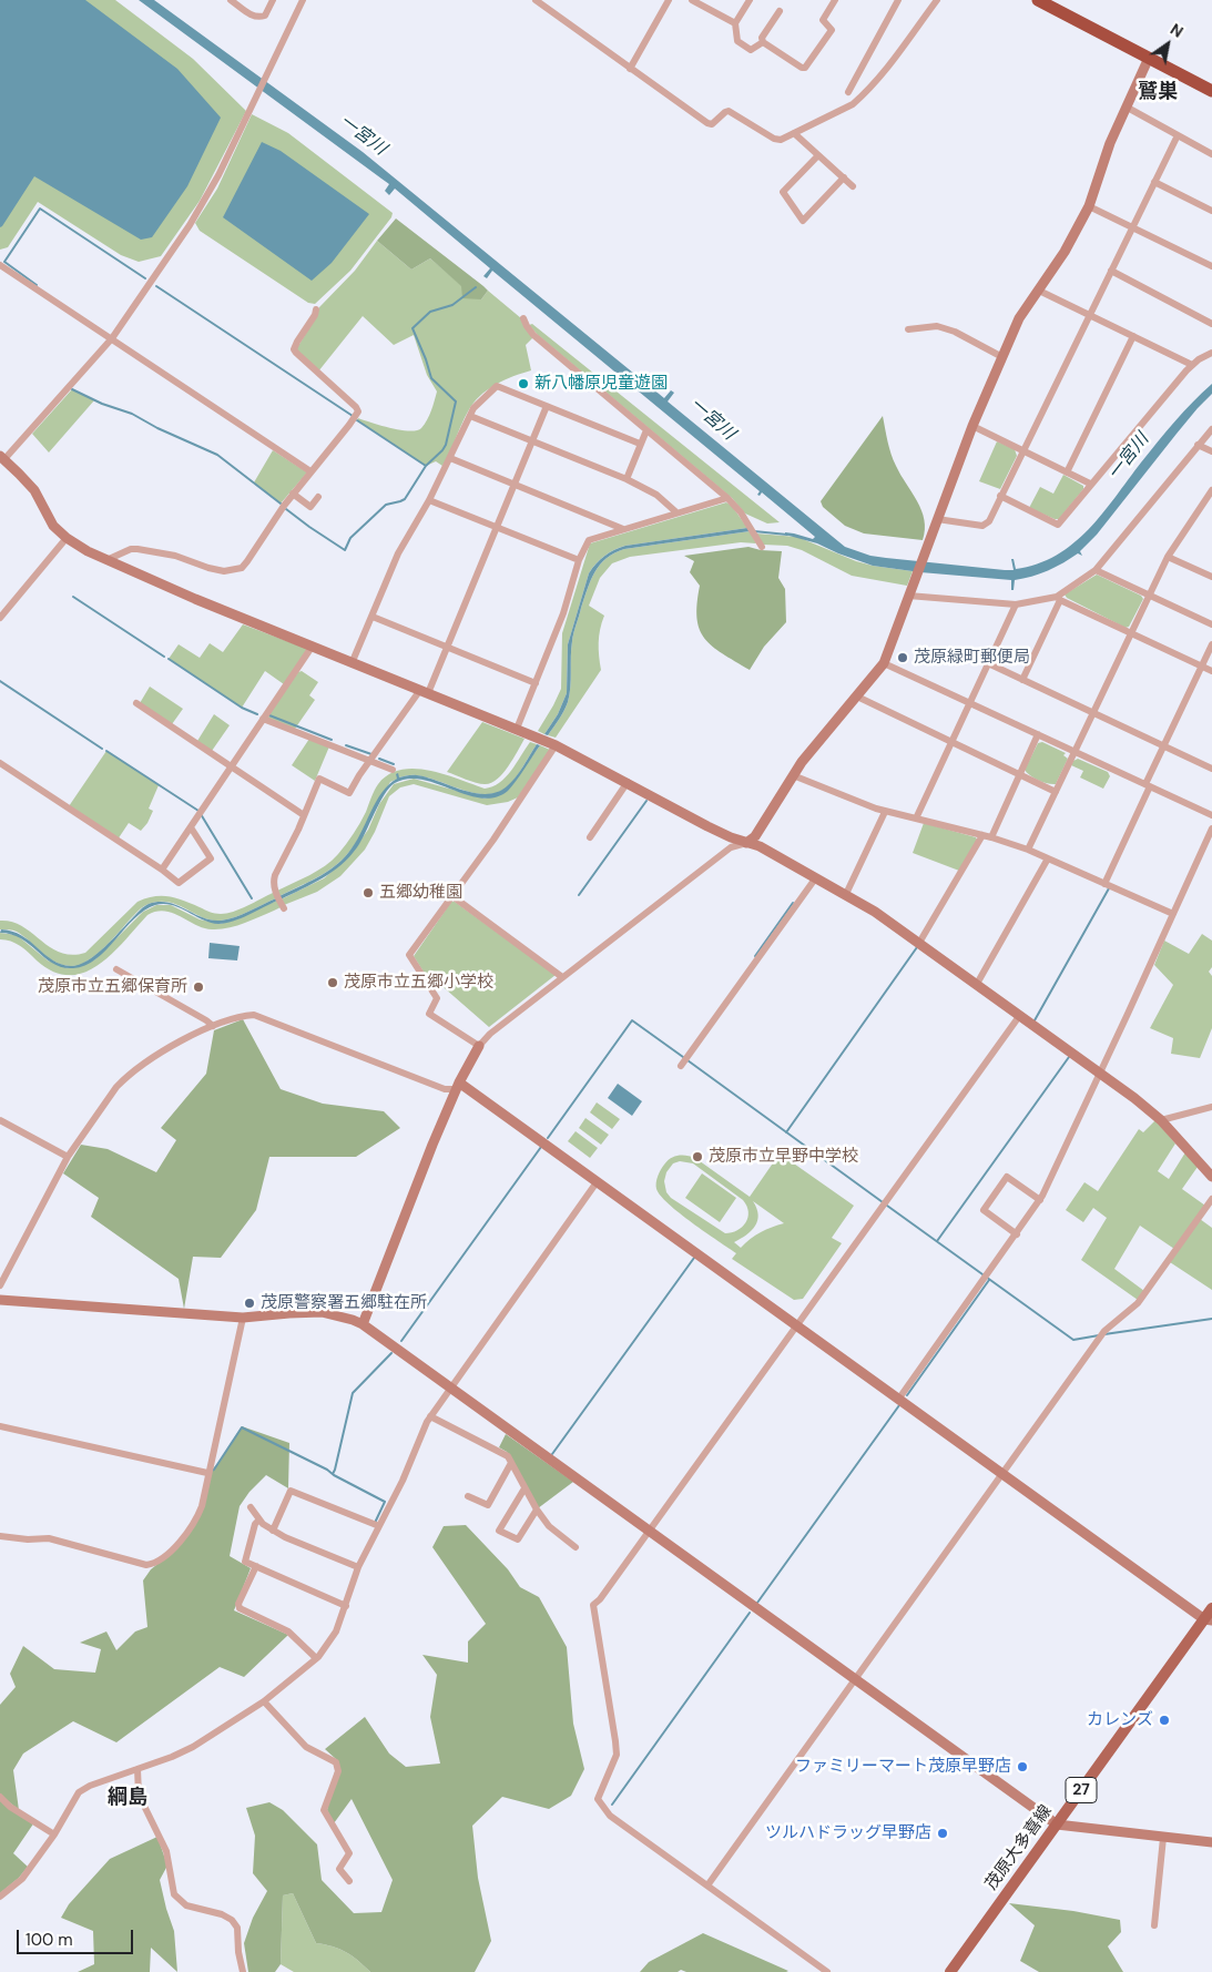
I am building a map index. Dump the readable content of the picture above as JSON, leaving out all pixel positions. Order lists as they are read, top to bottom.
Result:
{
  "streets": {
    "main road": ["27", "茂原大多喜線"]
  },
  "districts": ["鷲巣", "綱島"],
  "water": ["一宮川"],
  "places": [
    "新八幡原児童遊園",
    "茂原緑町郵便局",
    "五郷幼稚園",
    "茂原市立五郷小学校",
    "茂原市立五郷保育所",
    "茂原市立早野中学校",
    "茂原警察署五郷駐在所",
    "カレンズ",
    "ファミリーマート茂原早野店",
    "ツルハドラッグ早野店"
  ],
  "scale_bar": "100 m",
  "north": "top right"
}
